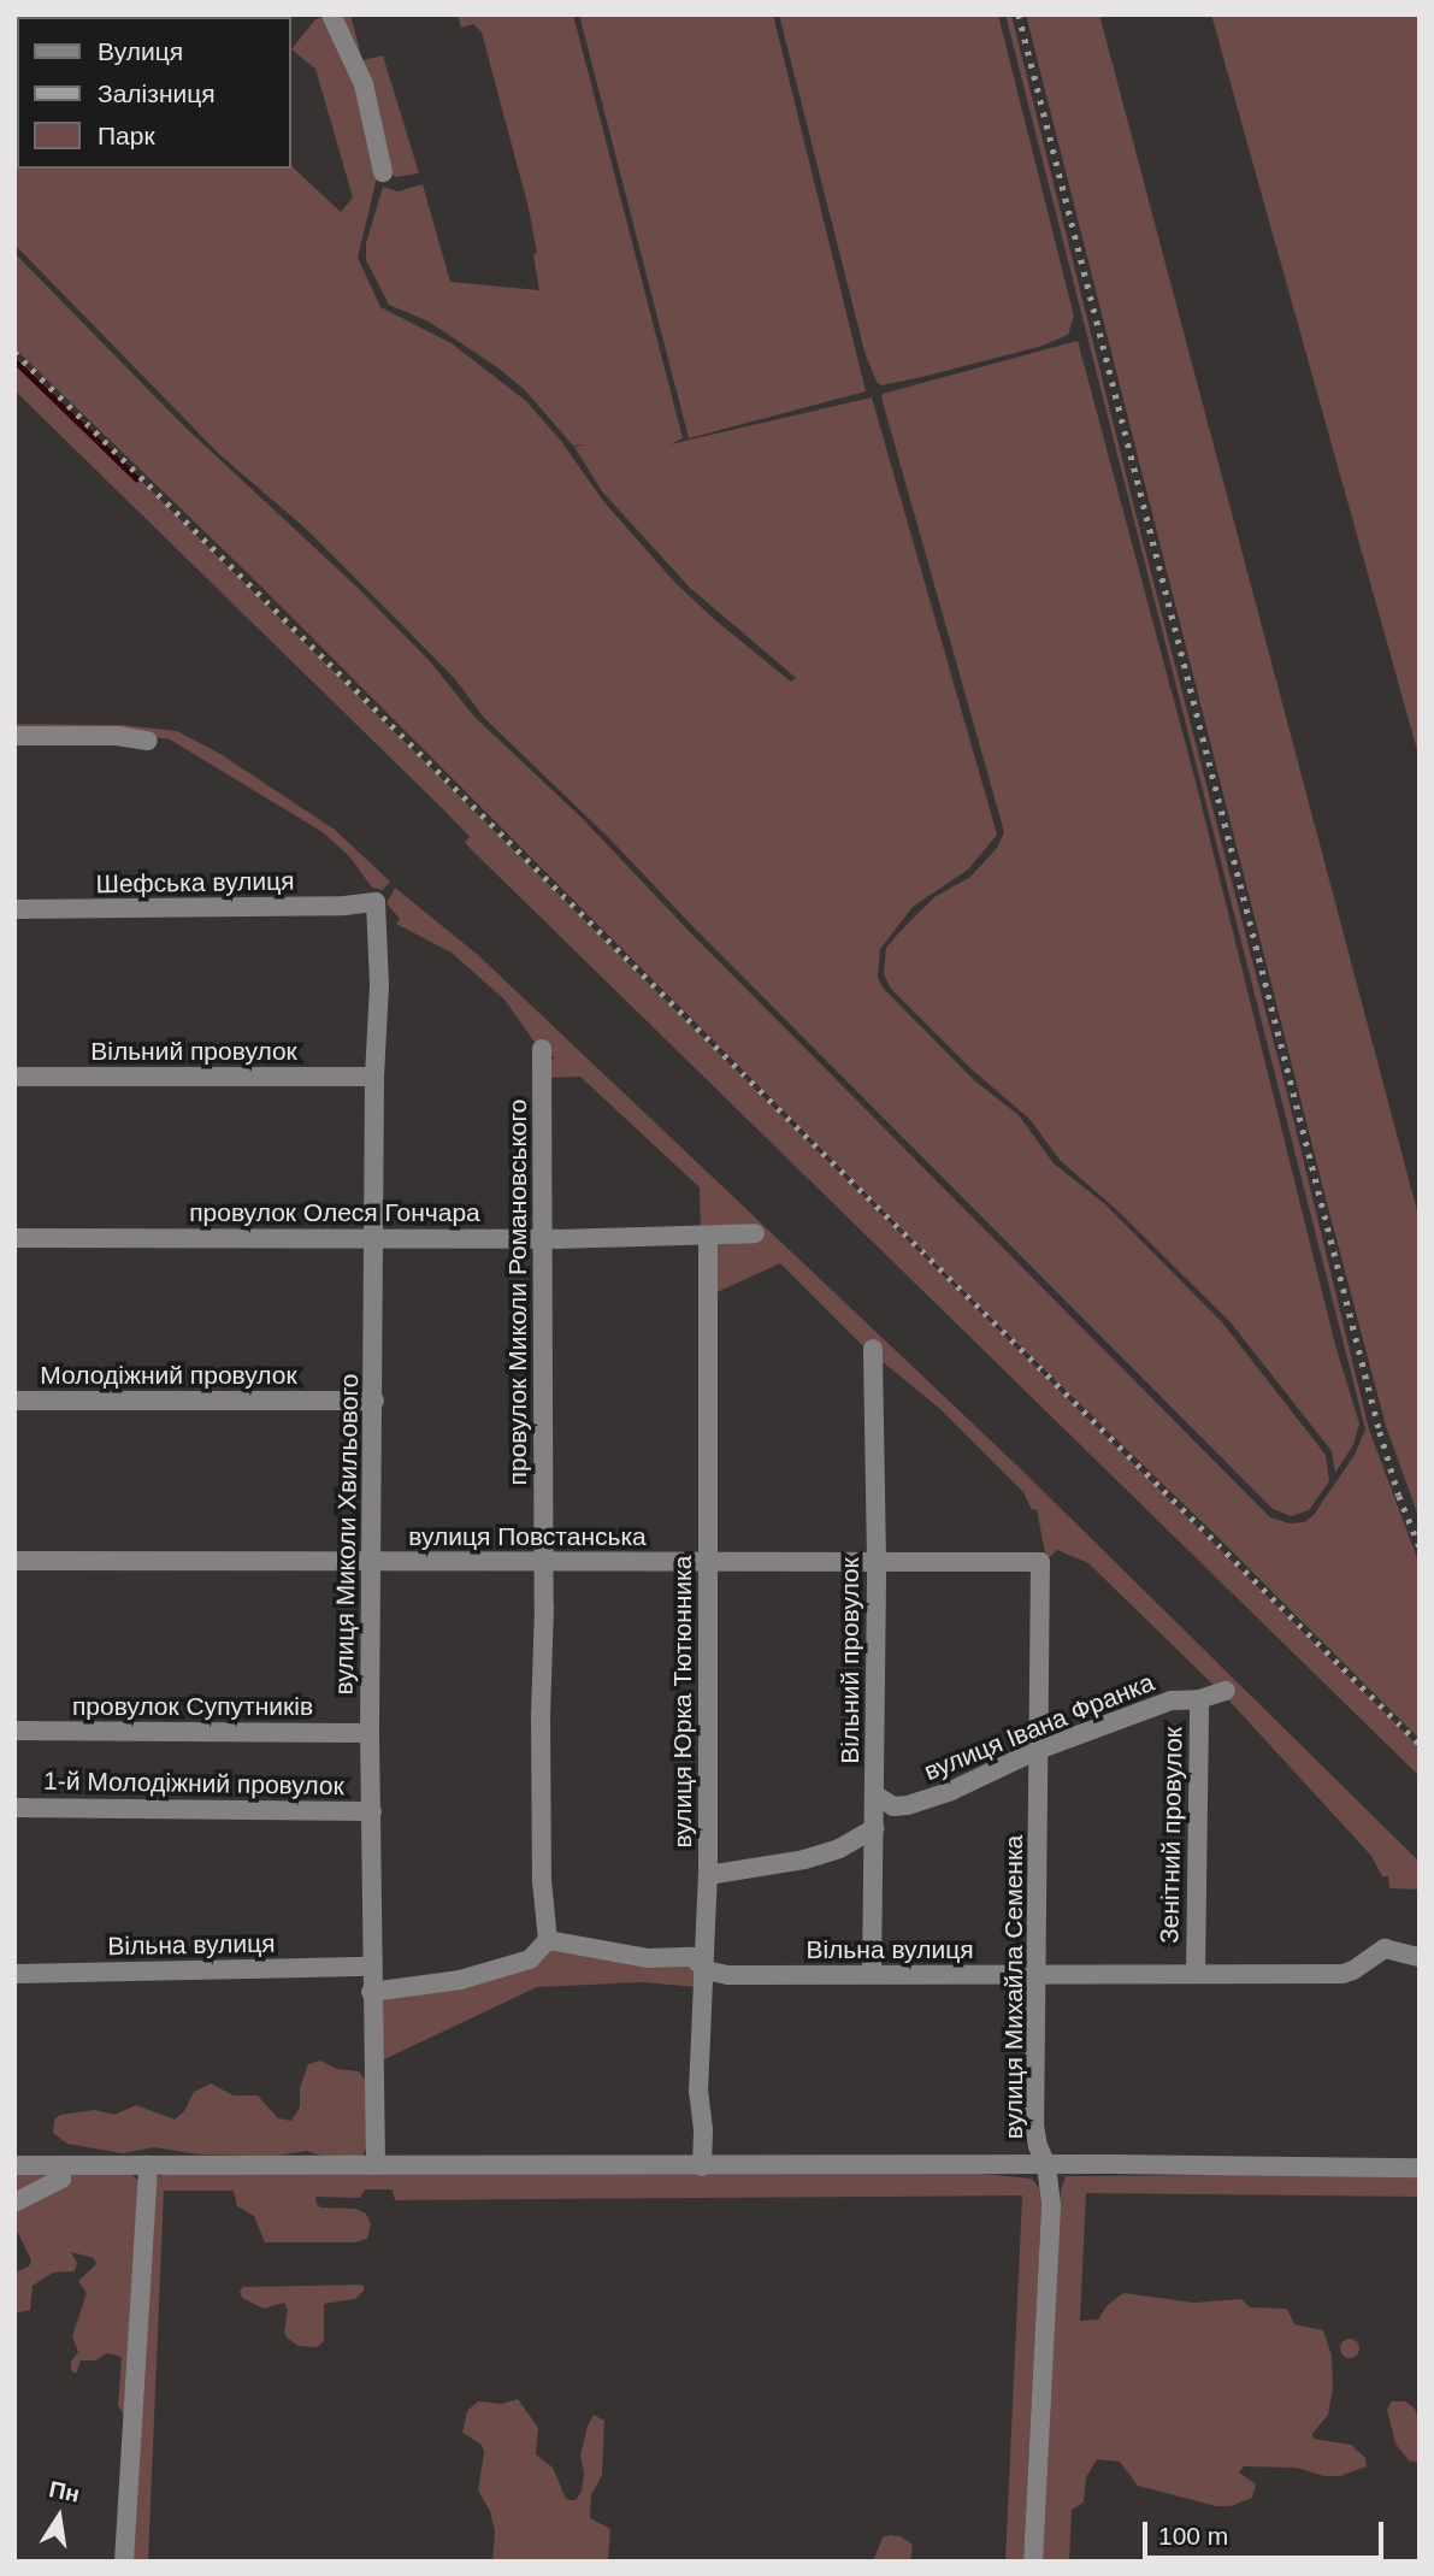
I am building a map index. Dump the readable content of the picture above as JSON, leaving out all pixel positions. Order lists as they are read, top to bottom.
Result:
{
  "streets": {
    "street": [
      "Шефська вулиця",
      "Вільний провулок",
      "провулок Олеся Гончара",
      "провулок Миколи Романовського",
      "Молодіжний провулок",
      "вулиця Миколи Хвильового",
      "вулиця Повстанська",
      "вулиця Юрка Тютюнника",
      "провулок Супутників",
      "вулиця Івана Франка",
      "1-й Молодіжний провулок",
      "Зенітний провулок",
      "Вільна вулиця",
      "вулиця Михайла Семенка"
    ]
  },
  "crossings": [
    ["Шефська вулиця", "вулиця Миколи Хвильового"],
    ["Вільний провулок", "вулиця Миколи Хвильового"],
    ["Вільний провулок", "вулиця Повстанська"],
    ["Вільний провулок", "вулиця Івана Франка"],
    ["Вільний провулок", "Вільна вулиця"],
    ["провулок Олеся Гончара", "провулок Миколи Романовського"],
    ["провулок Олеся Гончара", "вулиця Миколи Хвильового"],
    ["провулок Олеся Гончара", "вулиця Юрка Тютюнника"],
    ["провулок Миколи Романовського", "вулиця Повстанська"],
    ["провулок Миколи Романовського", "Вільна вулиця"],
    ["Молодіжний провулок", "вулиця Миколи Хвильового"],
    ["вулиця Миколи Хвильового", "вулиця Повстанська"],
    ["вулиця Миколи Хвильового", "провулок Супутників"],
    ["вулиця Миколи Хвильового", "1-й Молодіжний провулок"],
    ["вулиця Миколи Хвильового", "Вільна вулиця"],
    ["вулиця Повстанська", "вулиця Юрка Тютюнника"],
    ["вулиця Повстанська", "вулиця Михайла Семенка"],
    ["вулиця Юрка Тютюнника", "Вільна вулиця"],
    ["вулиця Івана Франка", "Зенітний провулок"],
    ["вулиця Івана Франка", "вулиця Михайла Семенка"],
    ["Зенітний провулок", "Вільна вулиця"],
    ["Вільна вулиця", "вулиця Михайла Семенка"]
  ],
  "legend": ["Вулиця", "Залізниця", "Парк"],
  "scale_bar": "100 m",
  "north": "top"
}
